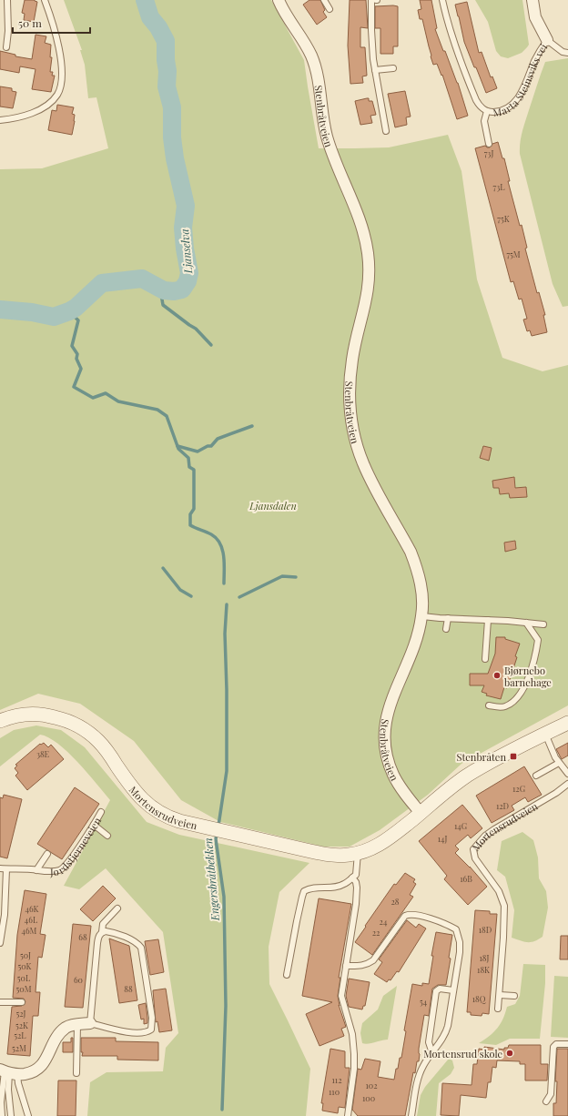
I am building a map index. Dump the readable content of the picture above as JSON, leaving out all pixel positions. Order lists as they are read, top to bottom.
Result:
{
  "streets": {
    "street": ["Marta Steinsviks vei", "Stenbråtveien", "Mortensrudveien"],
    "lane": ["Jordstjerneveien"]
  },
  "crossings": [
    ["Stenbråtveien", "Mortensrudveien"]
  ],
  "water": ["Ljanselva", "Engersbråtbekken"],
  "parks": ["Ljansdalen"],
  "places": {
    "other": ["Bjørnebo barnehage", "Mortensrud skole"],
    "transit": ["Stenbråten"]
  },
  "house_numbers": [
    "73J",
    "73L",
    "75K",
    "75M",
    "38E",
    "12G",
    "12D",
    "14G",
    "14J",
    "16B",
    "28",
    "46K",
    "46L",
    "24",
    "18D",
    "46M",
    "22",
    "68",
    "50J",
    "18J",
    "50K",
    "18K",
    "50L",
    "60",
    "50M",
    "88",
    "18Q",
    "54",
    "52J",
    "52K",
    "52L",
    "52M",
    "112",
    "102",
    "110",
    "100"
  ],
  "scale_bar": "50 m"
}
